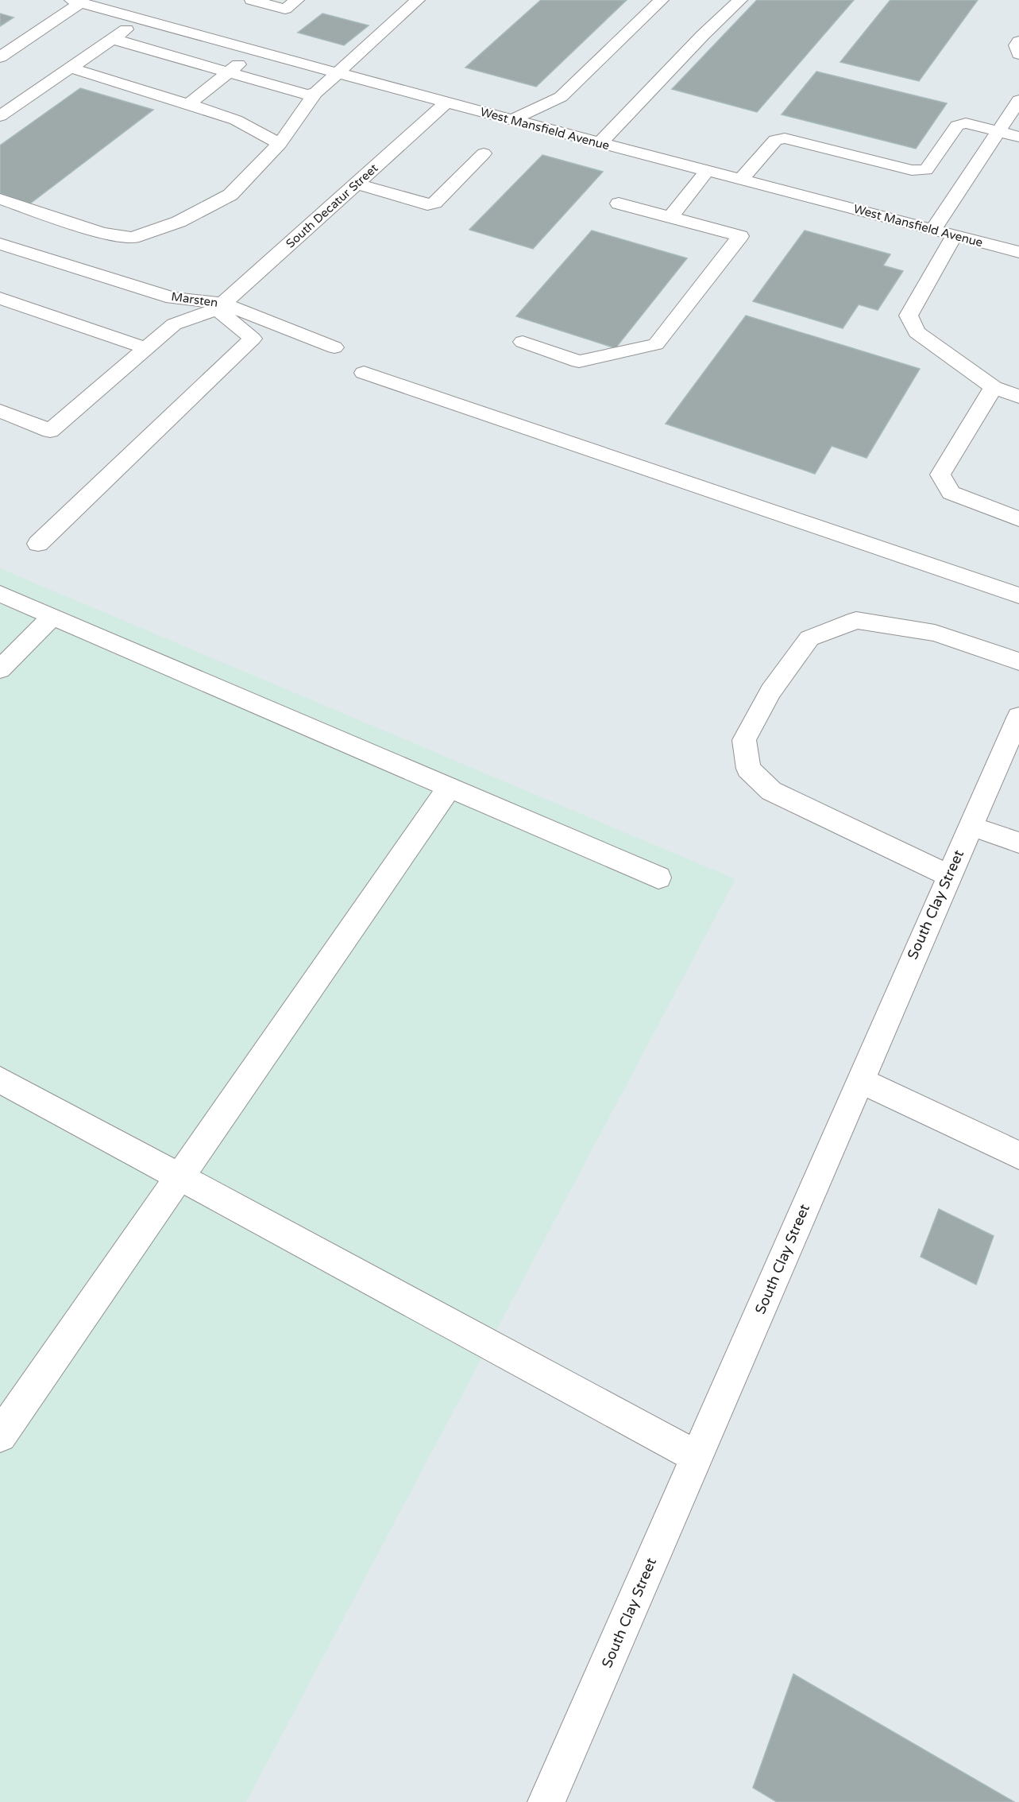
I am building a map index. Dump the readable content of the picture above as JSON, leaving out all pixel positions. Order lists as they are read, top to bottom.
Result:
{
  "streets": {
    "street": [
      "West Mansfield Avenue",
      "South Decatur Street",
      "Marsten",
      "South Clay Street"
    ]
  },
  "crossings": [
    ["West Mansfield Avenue", "South Decatur Street"],
    ["South Decatur Street", "Marsten"]
  ]
}
